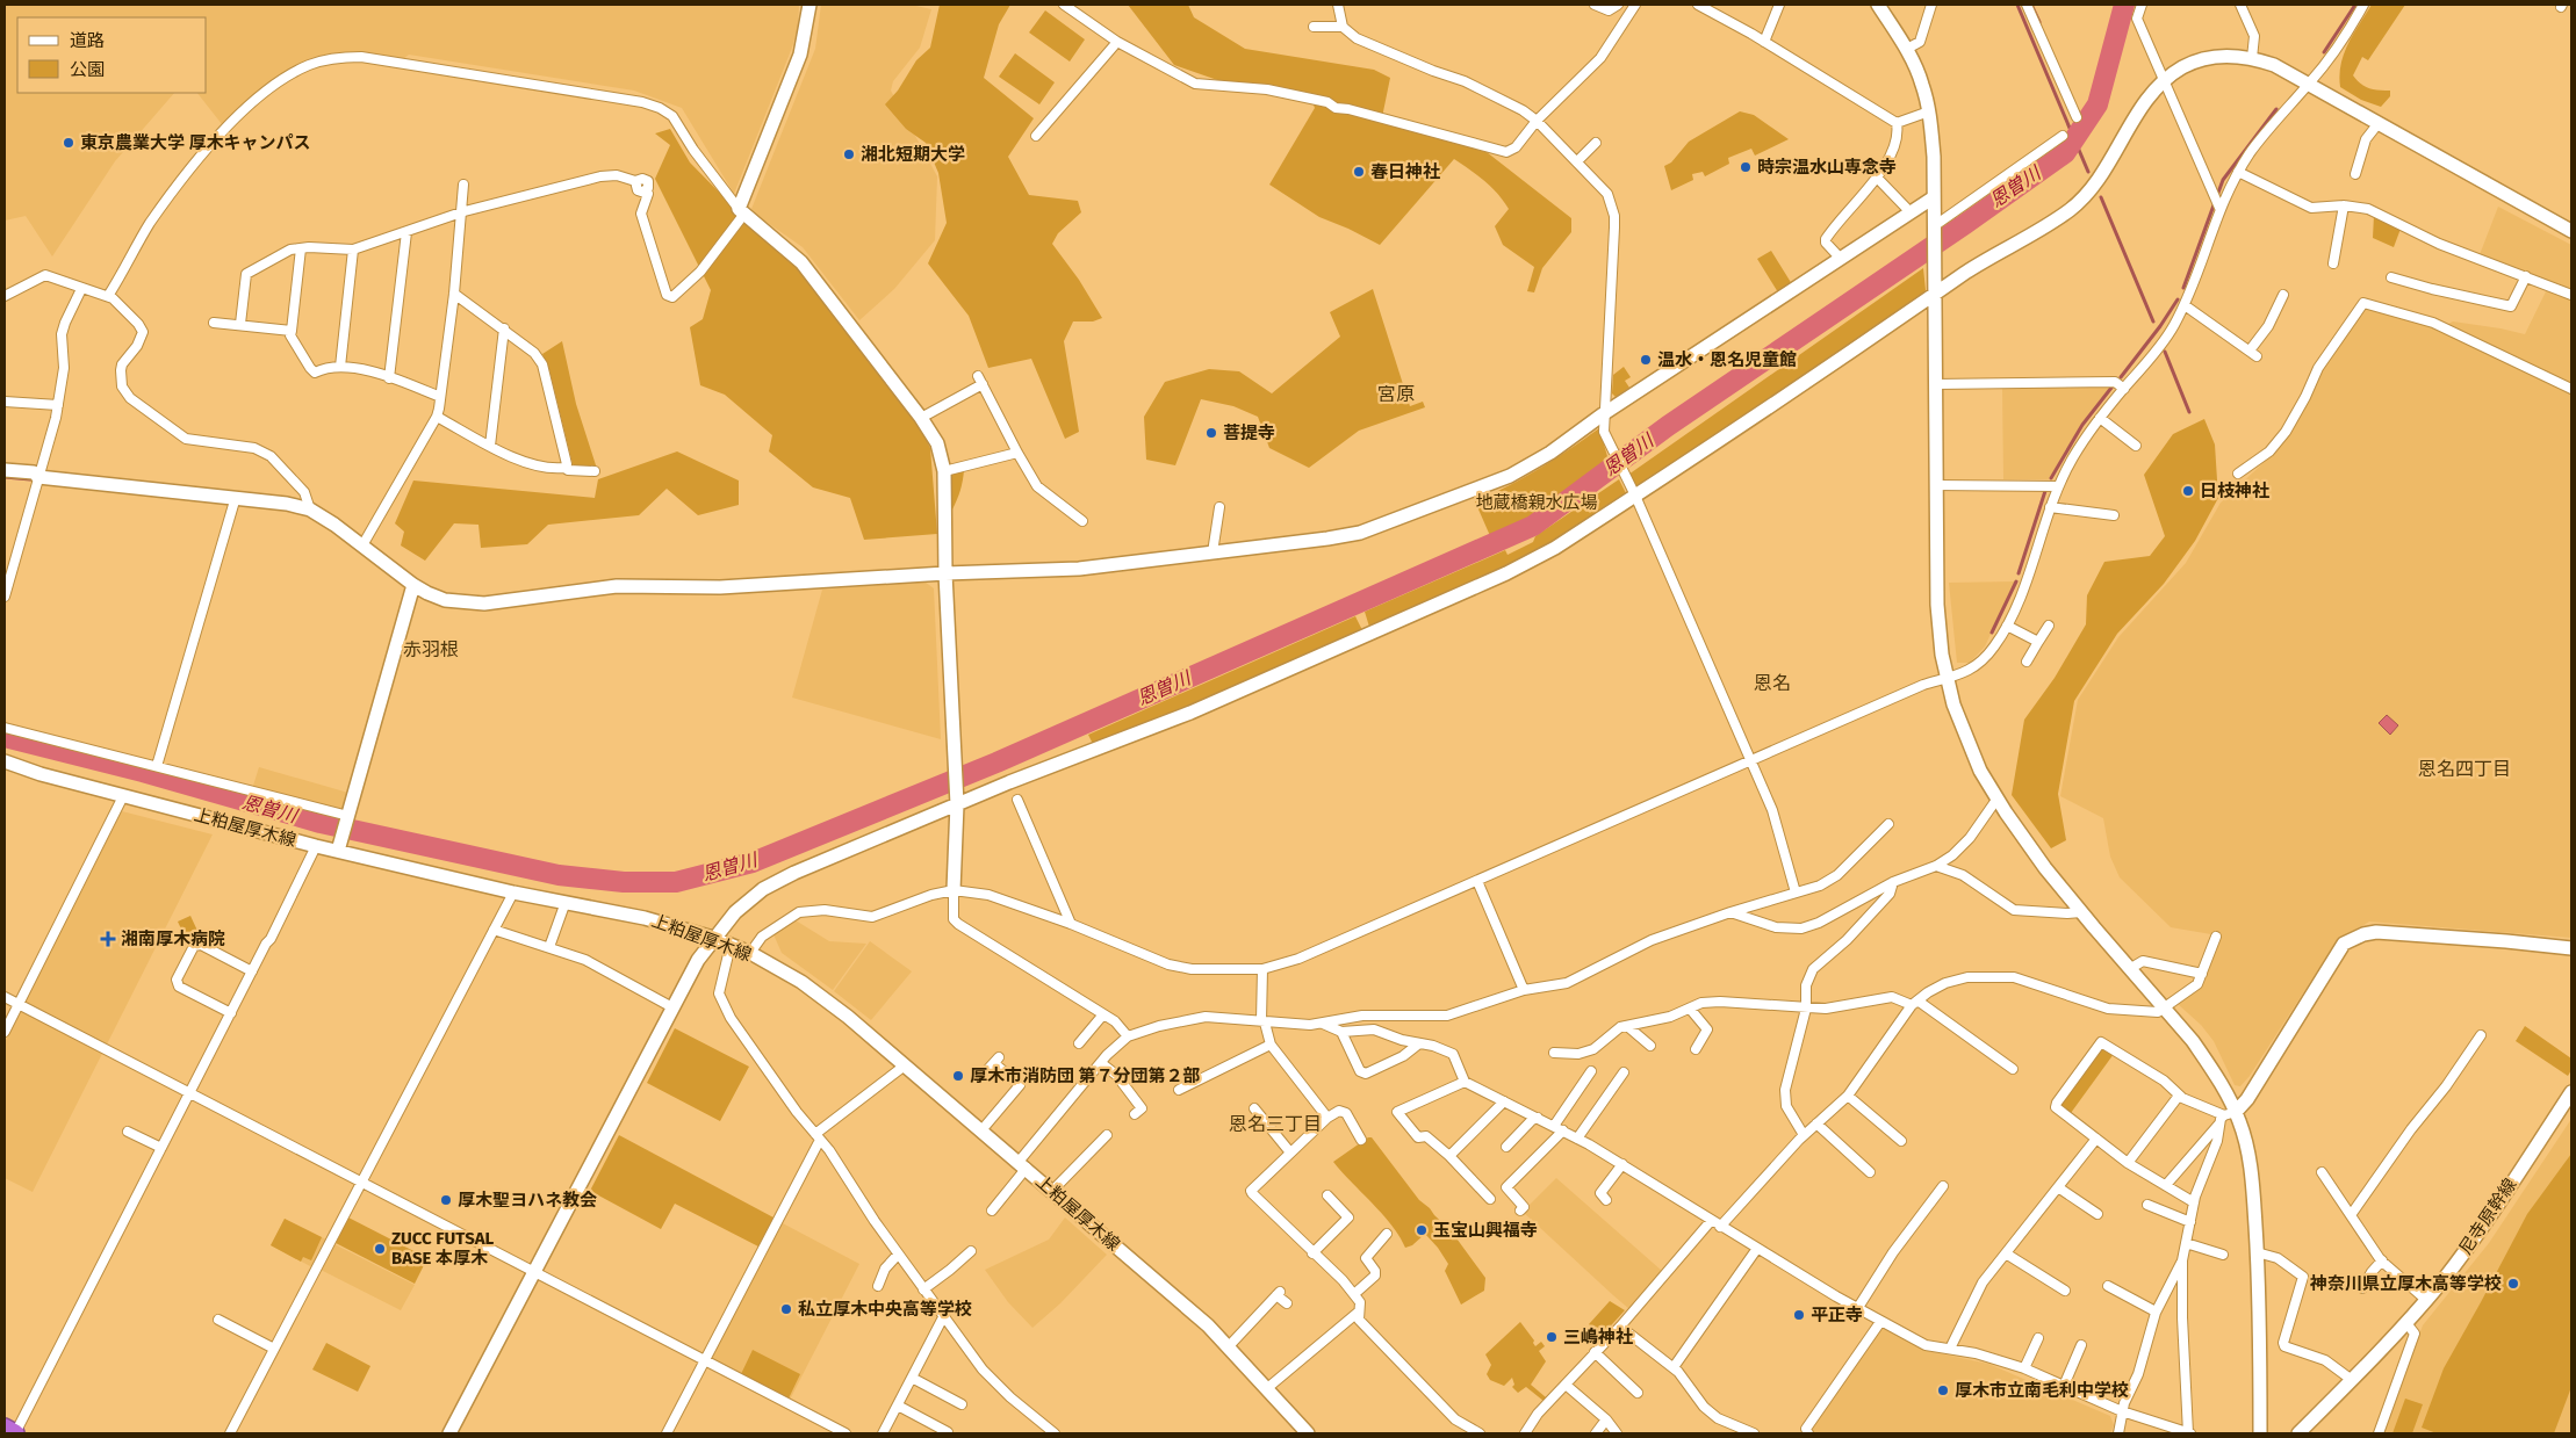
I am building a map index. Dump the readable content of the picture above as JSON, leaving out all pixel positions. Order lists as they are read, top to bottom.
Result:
{
  "streets": {
    "street": ["上粕屋厚木線", "尼寺原幹線"]
  },
  "districts": [
    "宮原",
    "赤羽根",
    "恩名",
    "恩名四丁目",
    "恩名三丁目"
  ],
  "water": ["恩曽川"],
  "parks": ["地蔵橋親水広場"],
  "places": {
    "other": [
      "東京農業大学 厚木キャンパス",
      "湘北短期大学",
      "時宗温水山専念寺",
      "春日神社",
      "温水・恩名児童館",
      "菩提寺",
      "日枝神社",
      "厚木市消防団 第７分団第２部",
      "厚木聖ヨハネ教会",
      "玉宝山興福寺",
      "ZUCC FUTSAL BASE 本厚木",
      "神奈川県立厚木高等学校",
      "私立厚木中央高等学校",
      "平正寺",
      "三嶋神社",
      "厚木市立南毛利中学校"
    ],
    "health": ["湘南厚木病院"]
  },
  "legend": ["道路", "公園"]
}
